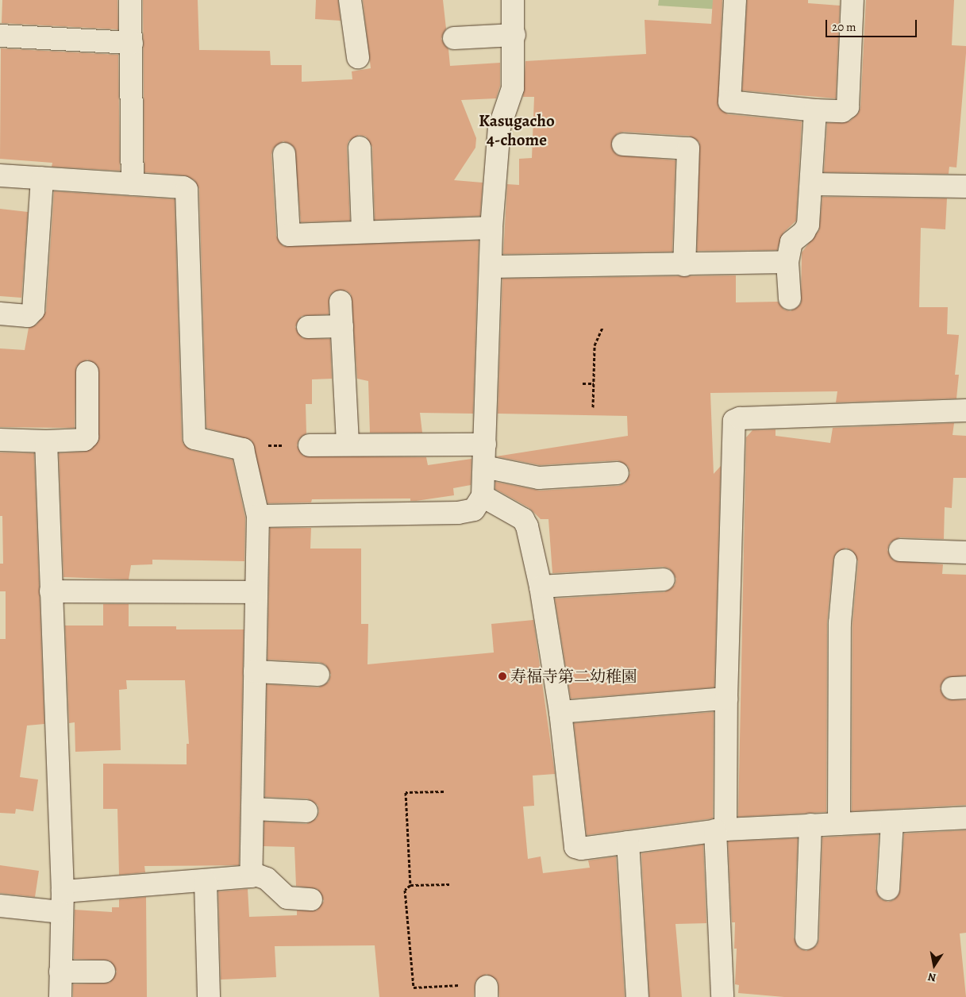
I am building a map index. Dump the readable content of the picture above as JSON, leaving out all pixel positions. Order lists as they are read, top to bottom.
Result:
{
  "districts": ["Kasugacho 4-chome"],
  "places": ["寿福寺第二幼稚園"],
  "scale_bar": "20 m",
  "north": "bottom"
}
